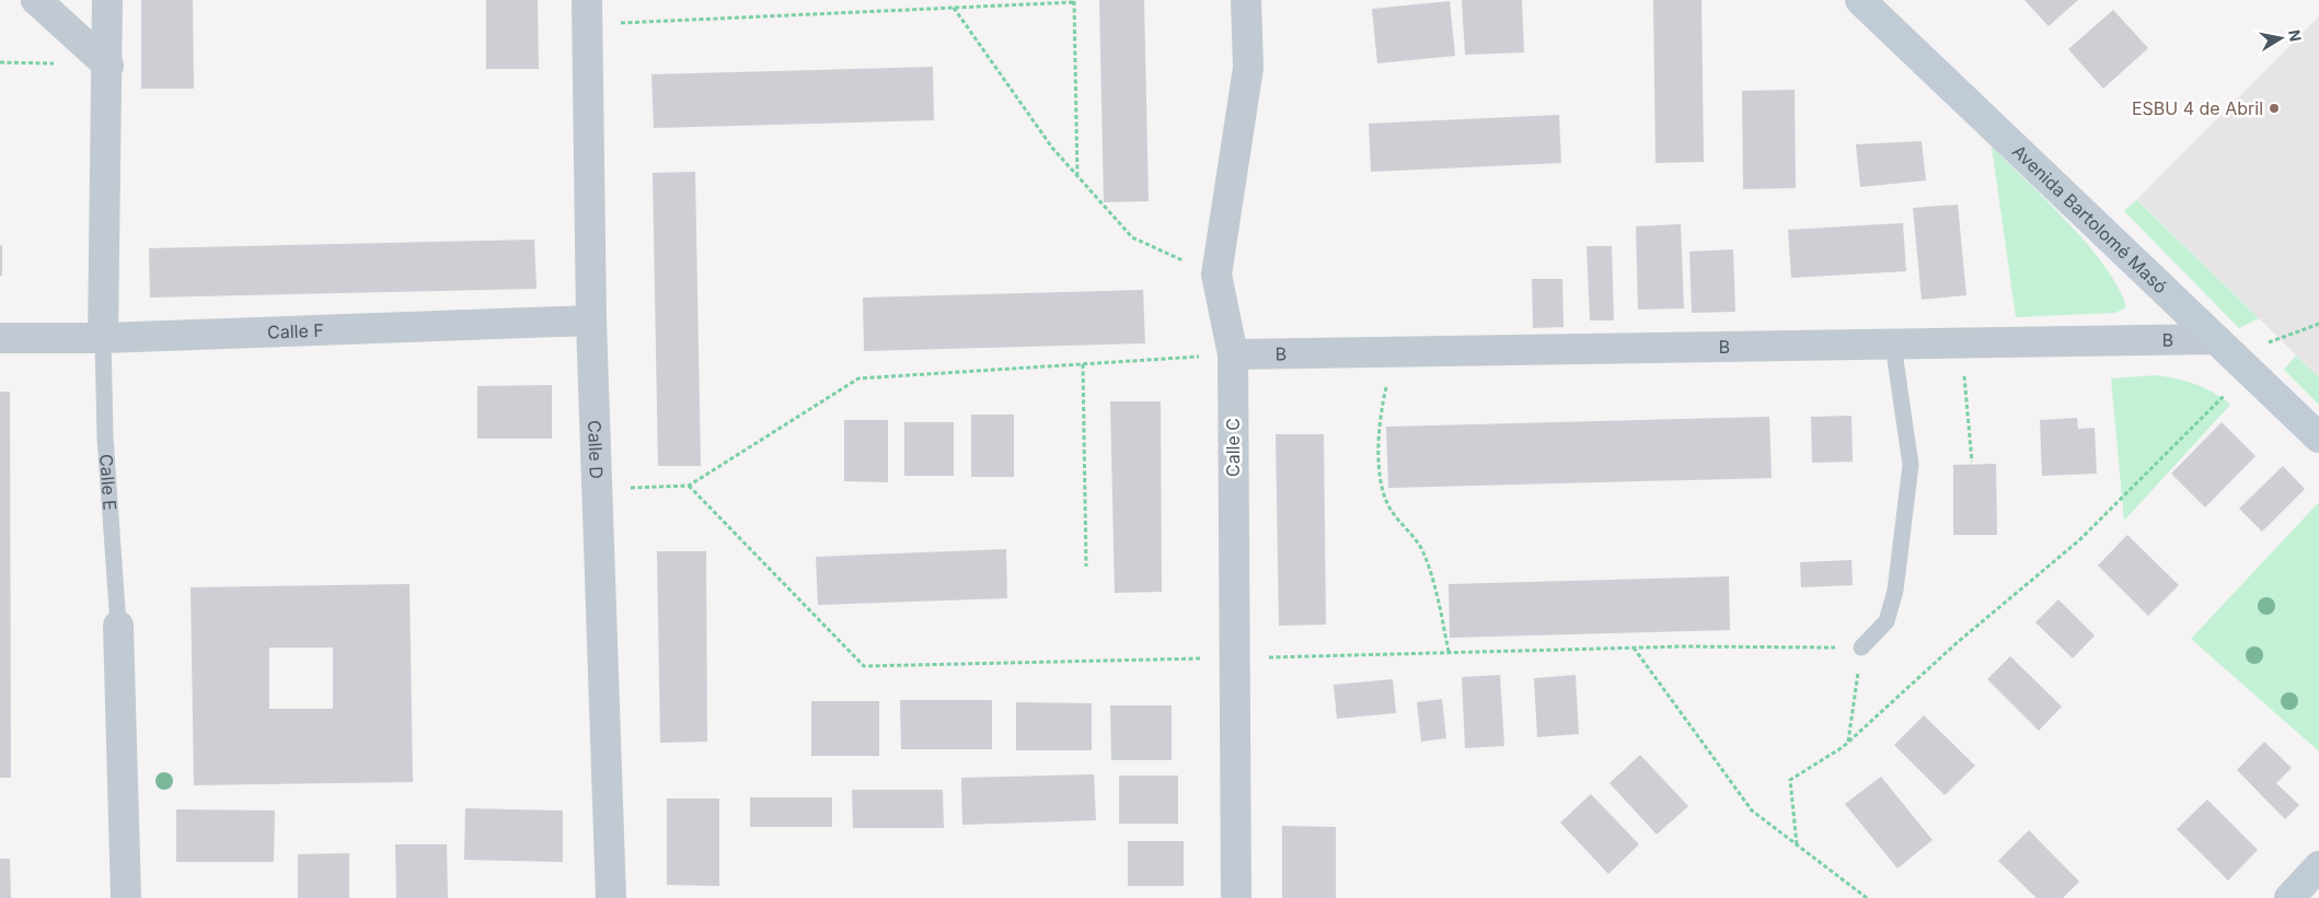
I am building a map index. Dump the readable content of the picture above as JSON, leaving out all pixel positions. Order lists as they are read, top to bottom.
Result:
{
  "streets": {
    "main road": ["Avenida Bartolomé Masó"],
    "street": [
      "Calle F",
      "B",
      "Calle C",
      "Calle D",
      "Calle E"
    ]
  },
  "crossings": [
    ["Avenida Bartolomé Masó", "B"],
    ["Calle F", "Calle D"],
    ["Calle F", "Calle E"],
    ["B", "Calle C"]
  ],
  "places": ["ESBU 4 de Abril"],
  "north": "right"
}
